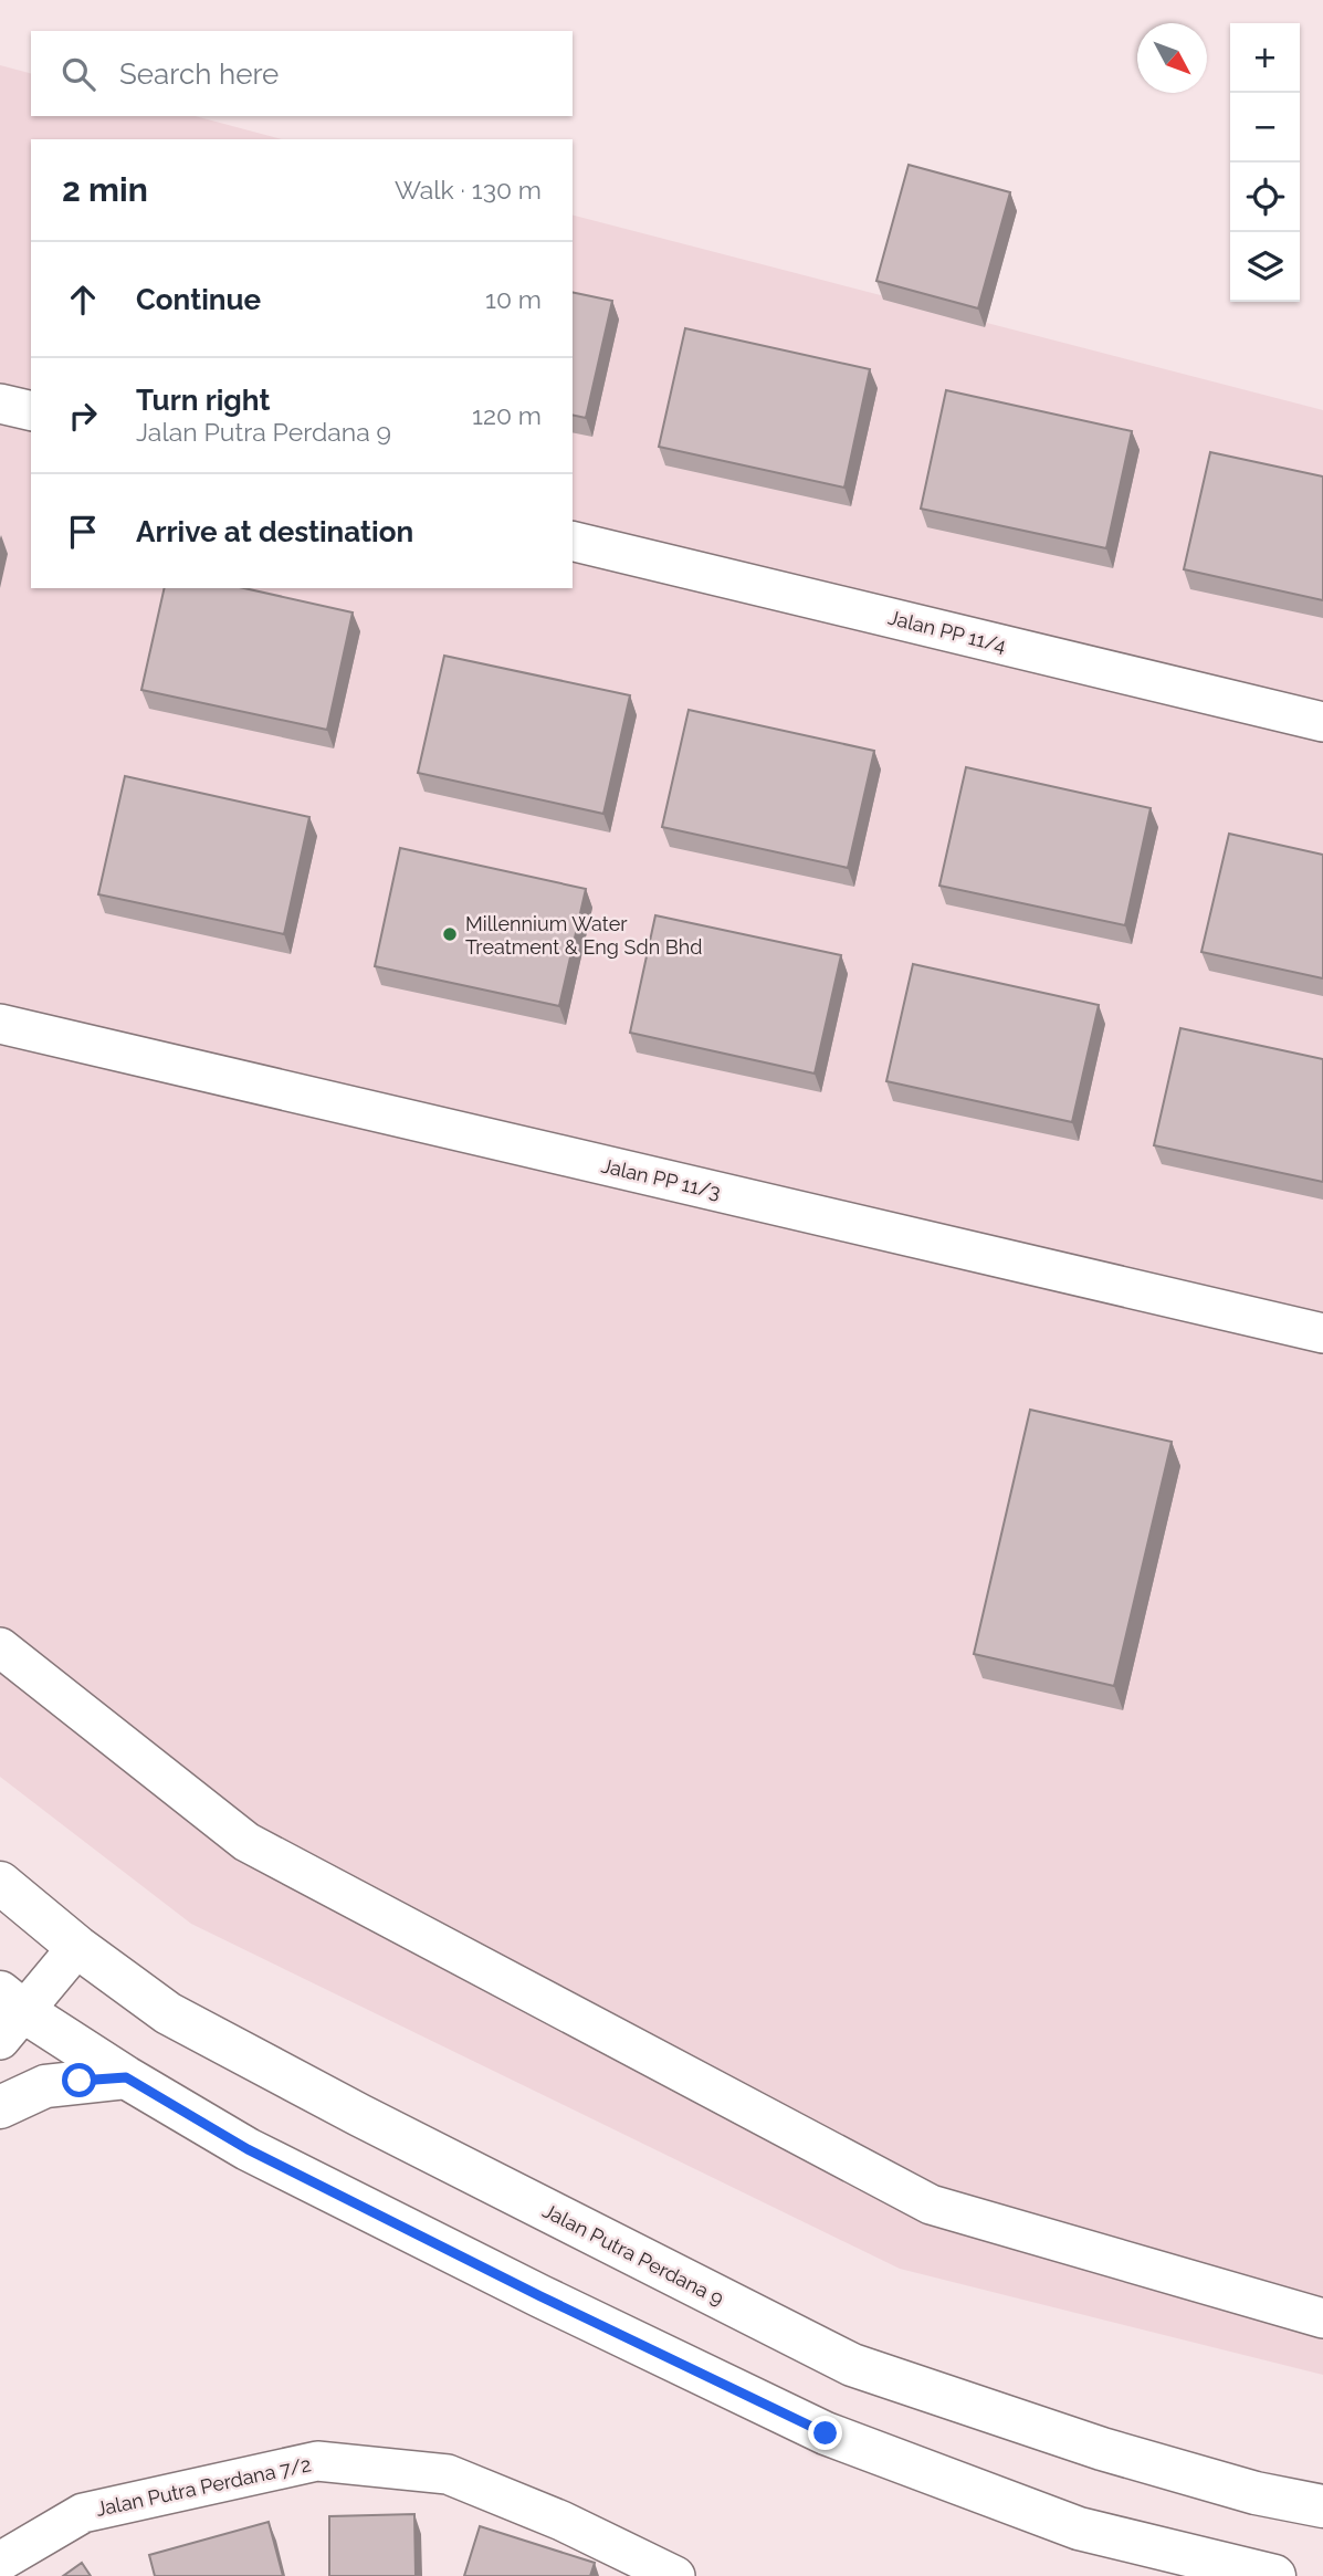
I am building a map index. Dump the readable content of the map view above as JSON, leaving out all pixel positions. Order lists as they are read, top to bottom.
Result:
{
  "streets": {
    "street": [
      "Jalan PP 11/4",
      "Jalan PP 11/3",
      "Jalan Putra Perdana 9",
      "Jalan Putra Perdana 7/2"
    ]
  },
  "places": ["Millennium Water Treatment & Eng Sdn Bhd"],
  "north": "bottom right",
  "page": {
    "map_buttons": ["+", "−"],
    "search": "Search here",
    "heading": ["2 min", "Walk · 130 m"],
    "list": [
      ["Continue", "10 m"],
      ["Turn right", "Jalan Putra Perdana 9", "120 m"],
      "Arrive at destination"
    ]
  }
}
